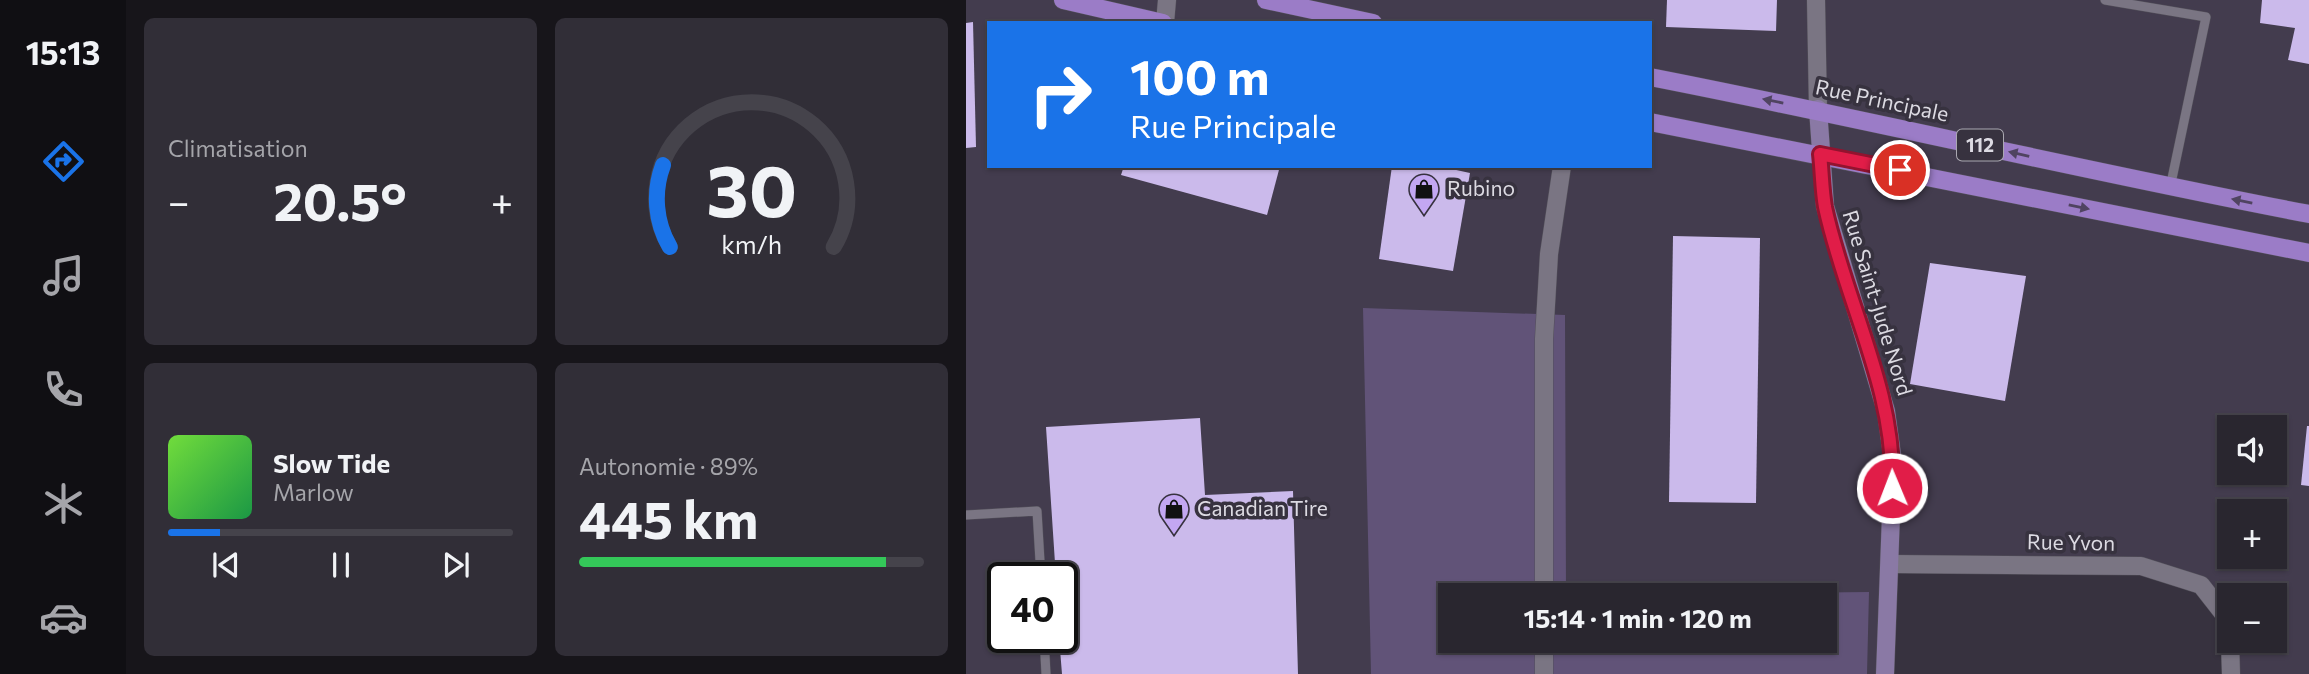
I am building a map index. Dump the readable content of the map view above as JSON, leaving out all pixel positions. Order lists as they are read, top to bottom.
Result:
{
  "streets": {
    "main road": ["Rue Principale", "112"],
    "street": ["Rue Saint-Jude Nord", "Rue Yvon"]
  },
  "crossings": [
    ["Rue Principale", "Rue Saint-Jude Nord"],
    ["112", "Rue Saint-Jude Nord"],
    ["Rue Saint-Jude Nord", "Rue Yvon"]
  ],
  "places": {
    "shop": ["Rubino", "Canadian Tire"]
  },
  "page": {
    "tabs": "15:13",
    "tile": [
      "Climatisation",
      ["Autonomie · 89%", "445 km"]
    ],
    "turn": ["100 m", "Rue Principale"],
    "heat": ["−", "20.5°", "+"],
    "map_buttons": ["+", "−"],
    "song": ["Slow Tide", "Marlow"],
    "limit": "40",
    "trip": "15:14 · 1 min · 120 m",
    "gauge": ["30", "km/h"]
  }
}
